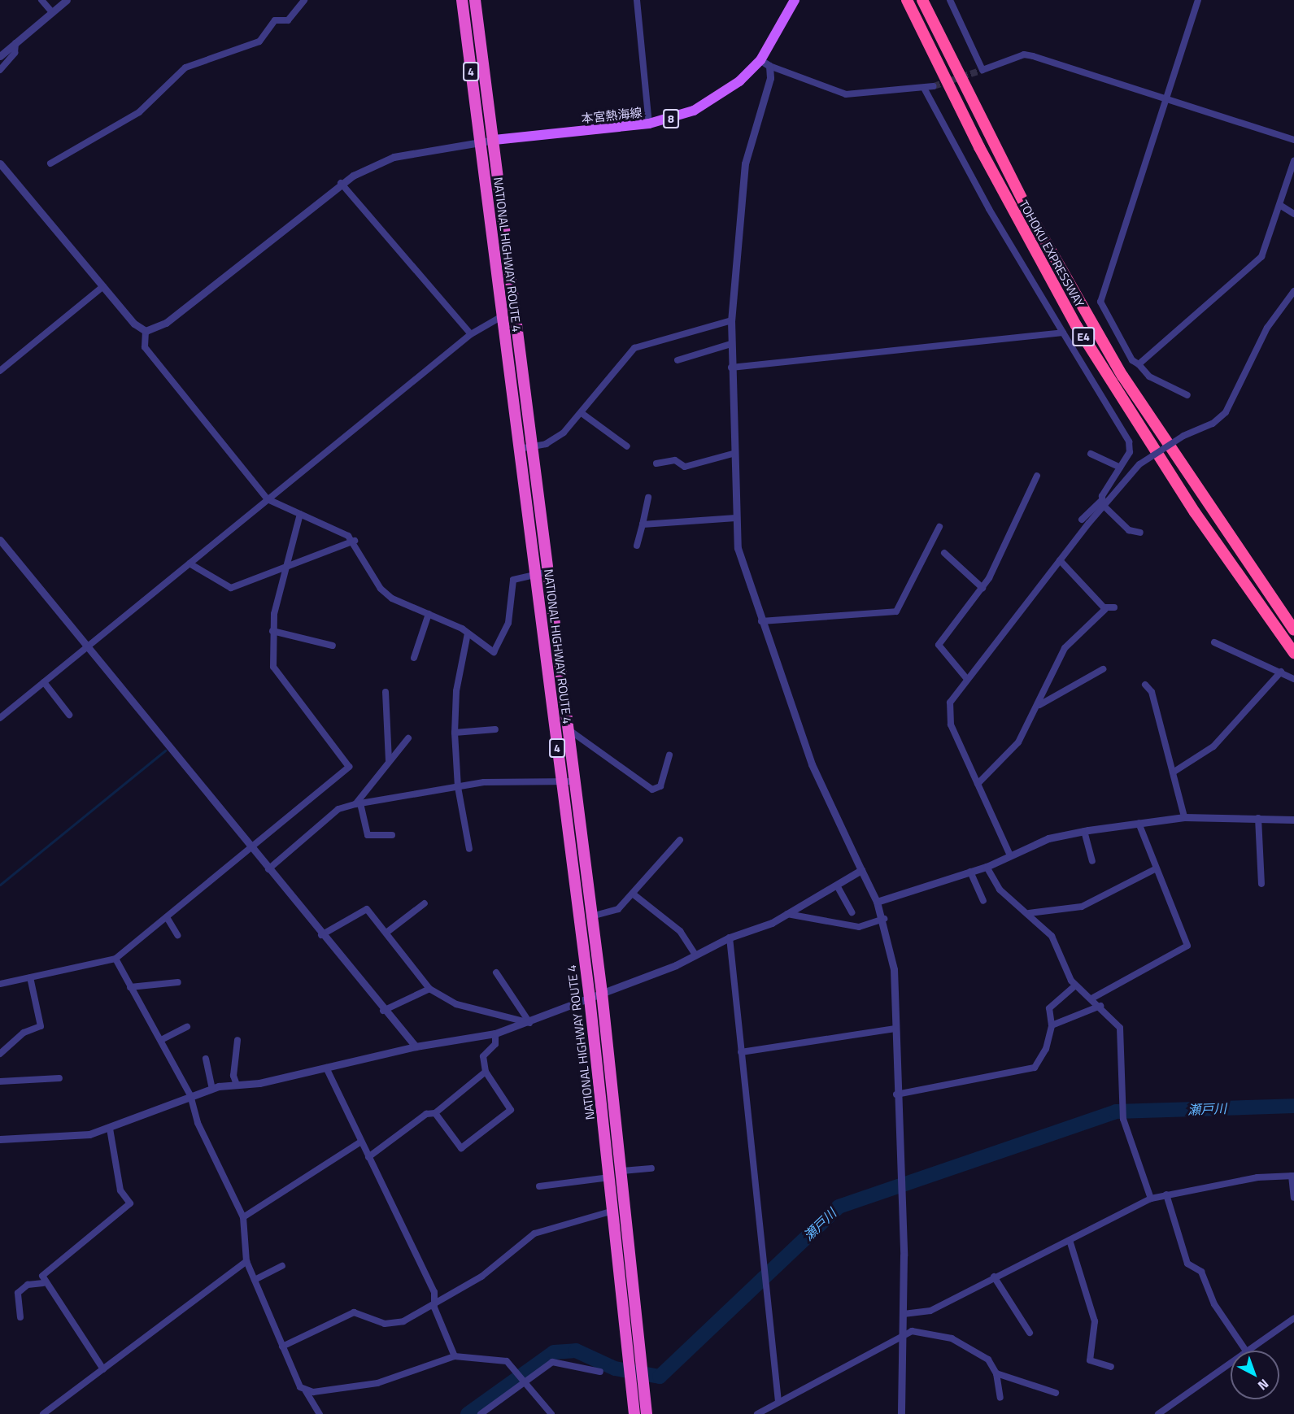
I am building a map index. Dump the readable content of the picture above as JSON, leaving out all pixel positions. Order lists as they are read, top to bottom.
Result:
{
  "streets": {
    "highway": [
      "4",
      "TOHOKU EXPRESSWAY",
      "NATIONAL HIGHWAY ROUTE 4",
      "E4"
    ],
    "main road": ["本宮熱海線", "8"]
  },
  "crossings": [
    ["本宮熱海線", "NATIONAL HIGHWAY ROUTE 4"]
  ],
  "water": ["瀬戸川"],
  "north": "bottom right"
}
